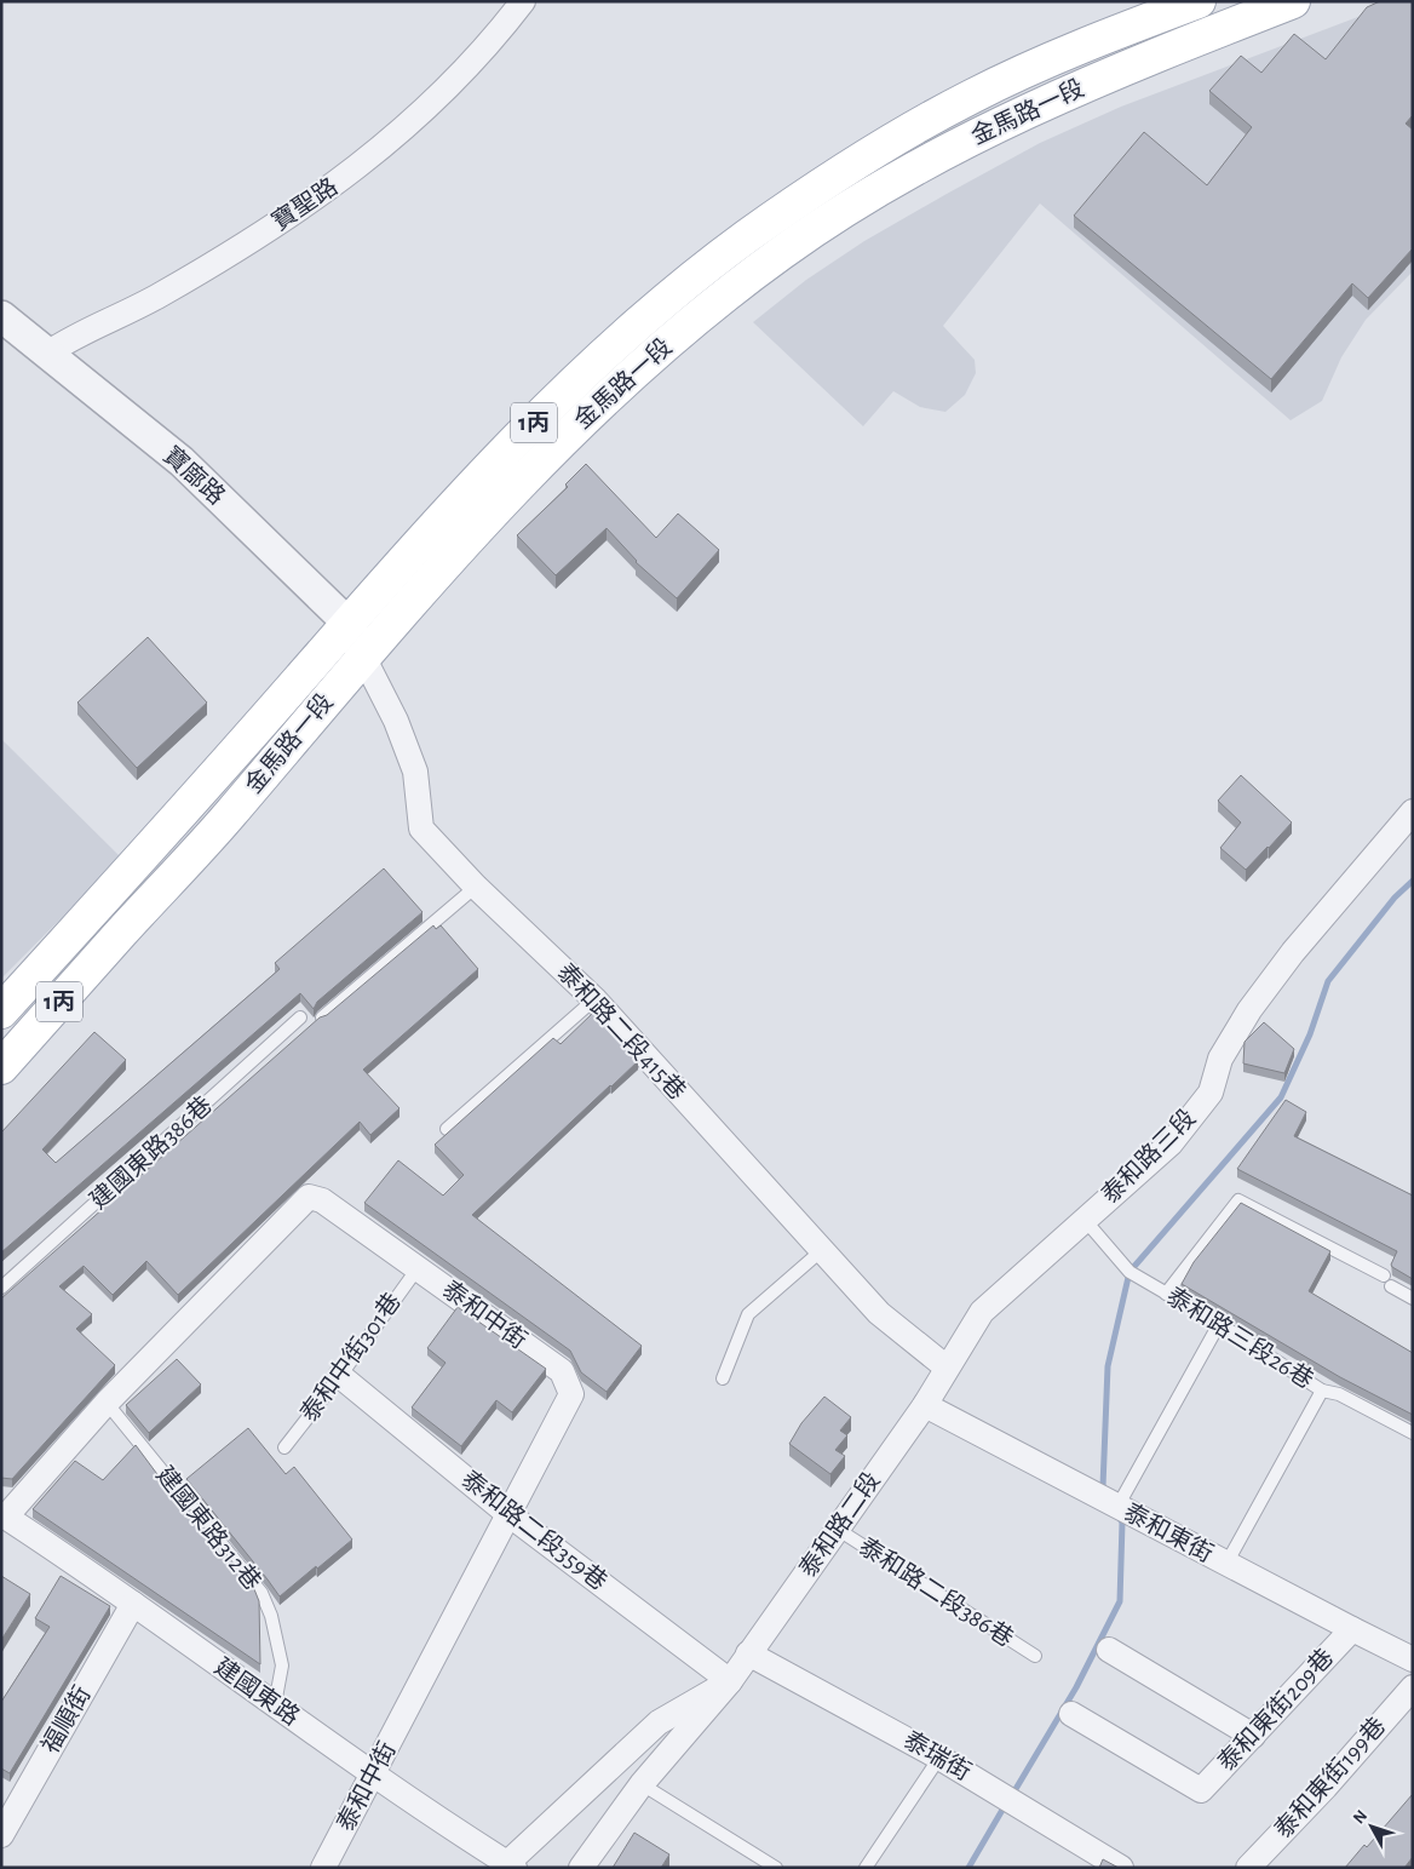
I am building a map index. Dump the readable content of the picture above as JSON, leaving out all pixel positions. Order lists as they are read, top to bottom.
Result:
{
  "streets": {
    "main road": ["金馬路一段", "1丙"],
    "street": [
      "寶聖路",
      "寶廍路",
      "泰和路二段415巷",
      "泰和路三段",
      "泰和中街",
      "泰和路二段",
      "泰和路二段359巷",
      "泰和東街",
      "建國東路",
      "泰和東街209巷",
      "福順街",
      "泰瑞街",
      "泰和東街199巷"
    ],
    "lane": [
      "建國東路386巷",
      "泰和路三段26巷",
      "泰和中街301巷",
      "建國東路312巷",
      "泰和路二段386巷"
    ]
  },
  "crossings": [
    ["金馬路一段", "寶廍路"],
    ["金馬路一段", "泰和路二段415巷"],
    ["寶聖路", "寶廍路"],
    ["寶廍路", "泰和路二段415巷"],
    ["泰和路二段415巷", "泰和路三段"],
    ["泰和路二段415巷", "泰和路二段"],
    ["泰和路三段", "泰和路三段26巷"],
    ["泰和路三段", "泰和路二段"],
    ["泰和中街", "泰和中街301巷"],
    ["泰和中街", "建國東路312巷"],
    ["泰和中街", "泰和路二段359巷"],
    ["泰和中街", "建國東路"],
    ["泰和中街301巷", "泰和路二段359巷"],
    ["泰和路二段", "泰和路二段359巷"],
    ["泰和路二段", "泰和東街"],
    ["泰和路二段", "泰和路二段386巷"],
    ["泰和路二段", "建國東路"],
    ["泰和路二段", "泰瑞街"],
    ["建國東路312巷", "建國東路"],
    ["泰和東街", "泰和東街209巷"],
    ["建國東路", "福順街"]
  ],
  "north": "top left"
}
